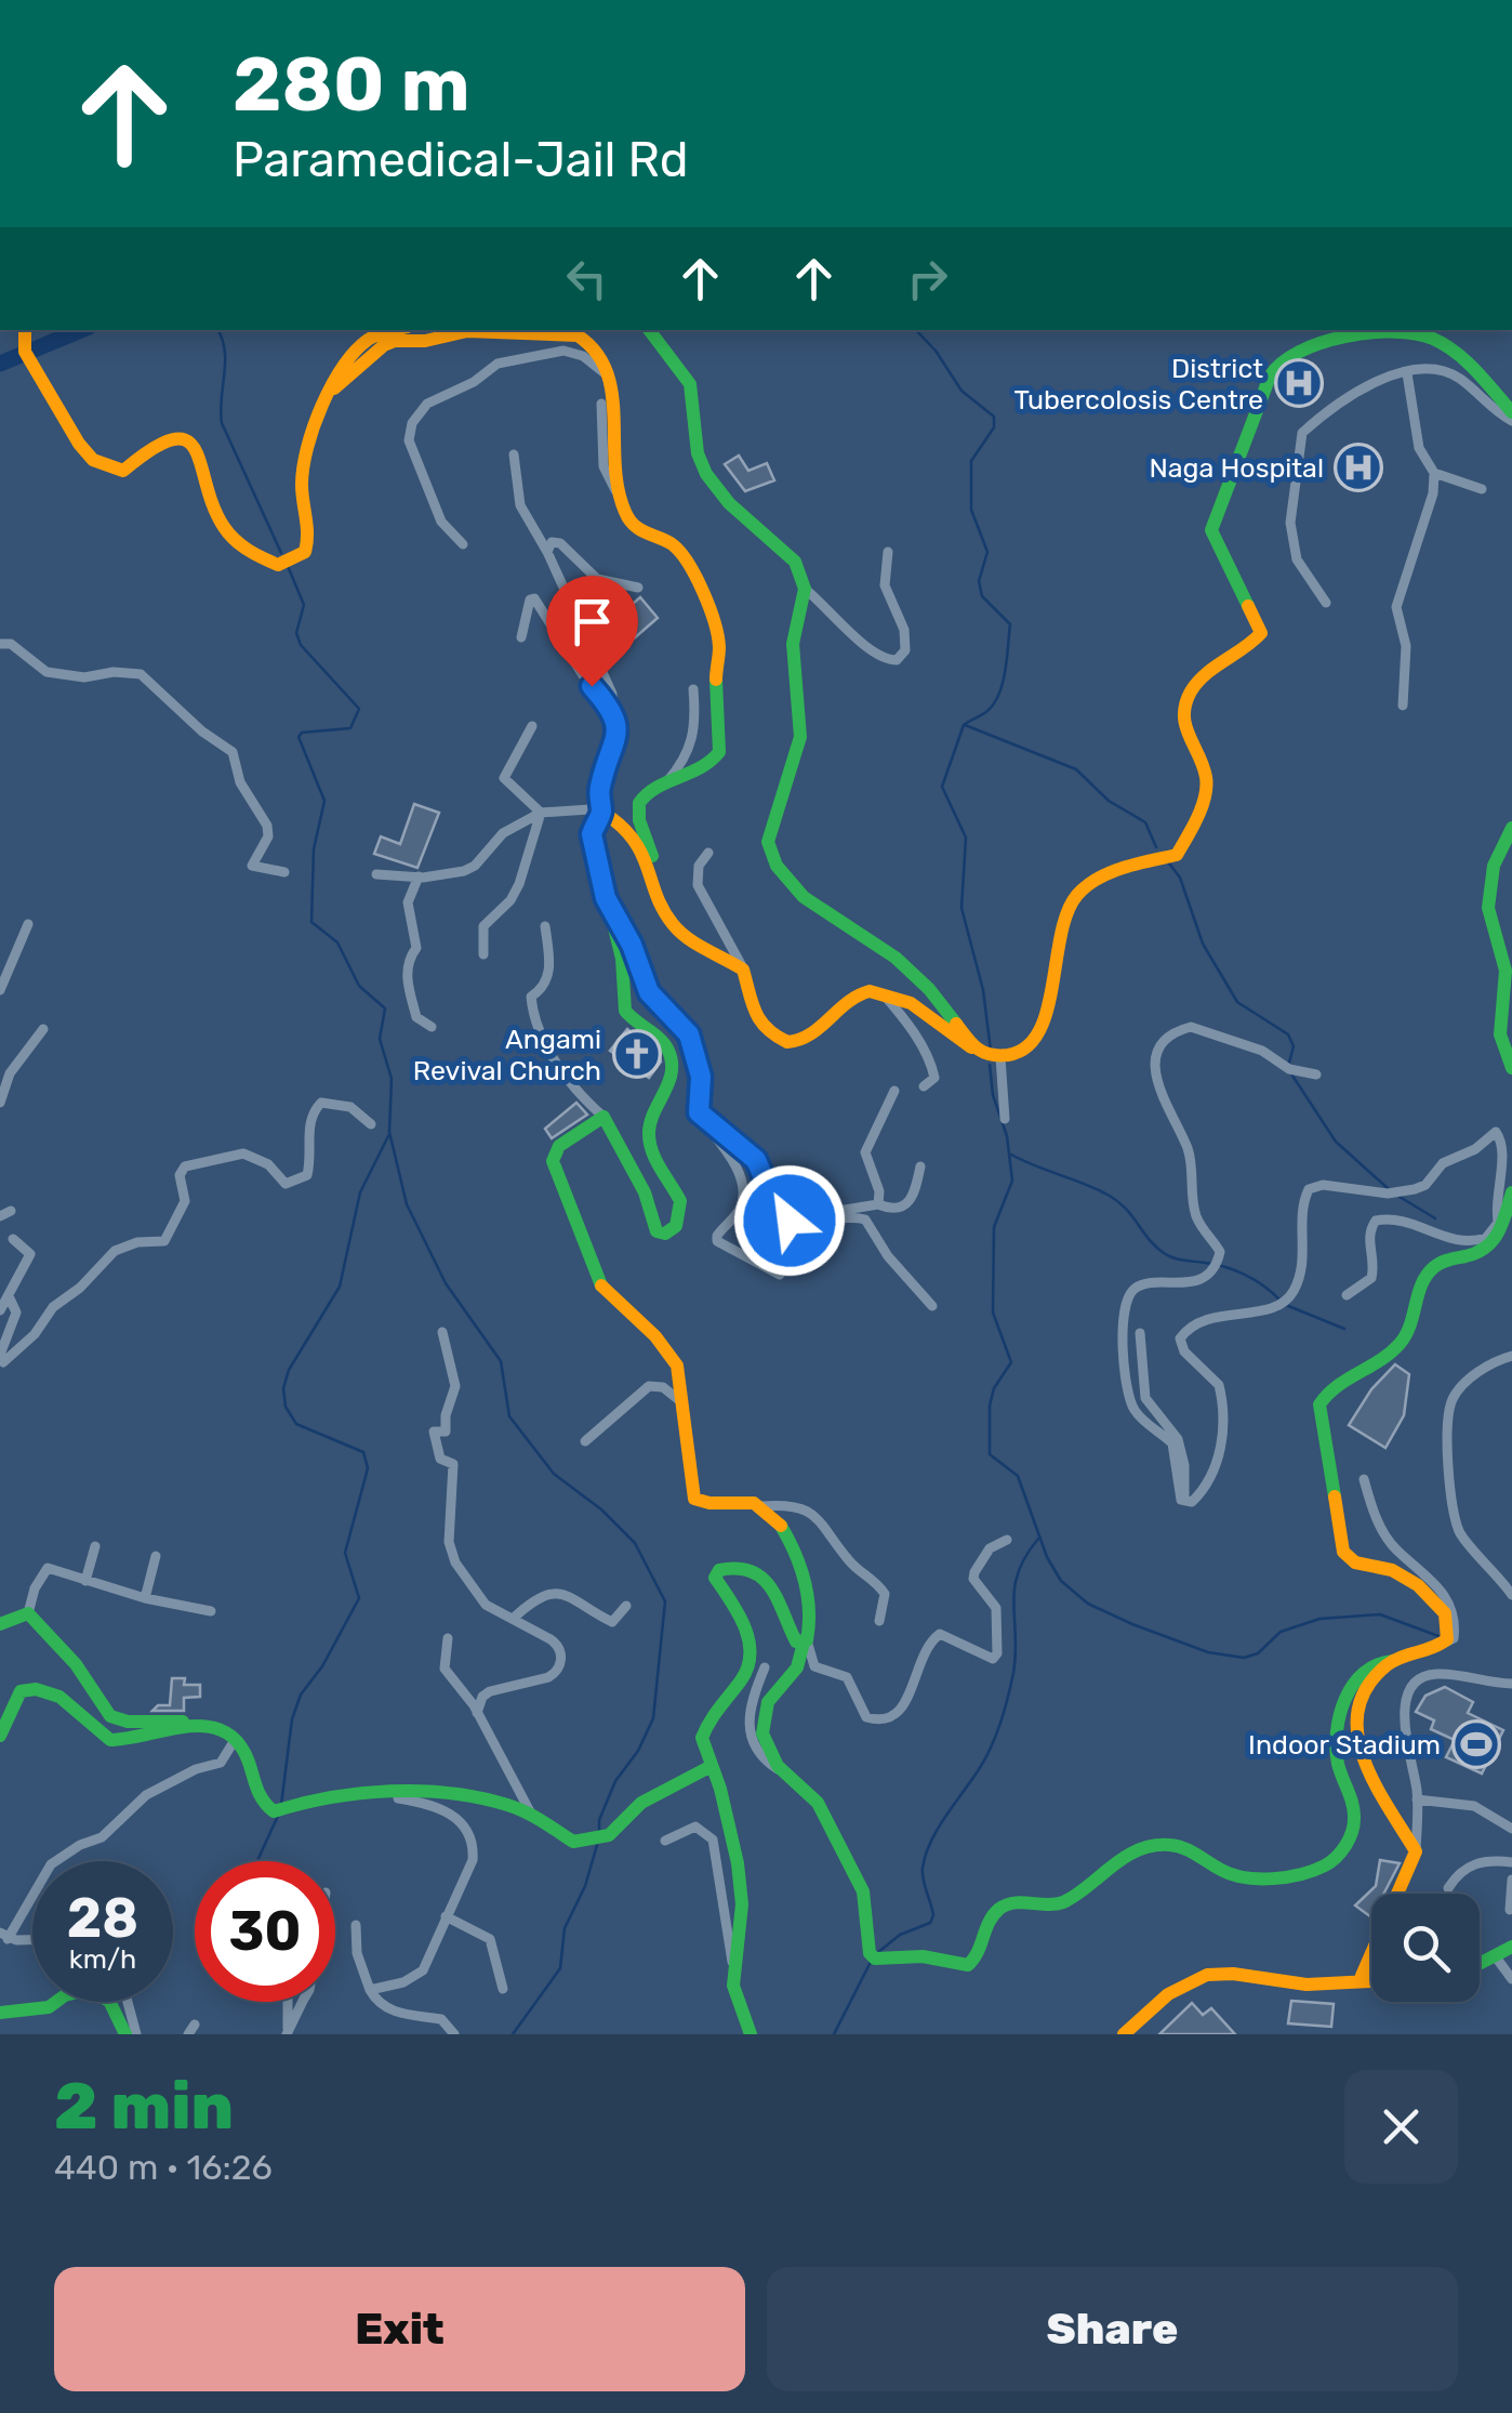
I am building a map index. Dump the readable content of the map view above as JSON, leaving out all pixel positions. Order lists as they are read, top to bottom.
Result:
{
  "places": {
    "hospital": ["District Tubercolosis Centre", "Naga Hospital"],
    "church": ["Angami Revival Church"],
    "sports": ["Indoor Stadium"]
  },
  "page": {
    "turn": ["280 m", "Paramedical-Jail Rd"],
    "speed": "28 km/h",
    "limit": "30",
    "heading": ["2 min", "440 m · 16:26"],
    "buttons": ["Exit", "Share"]
  }
}
